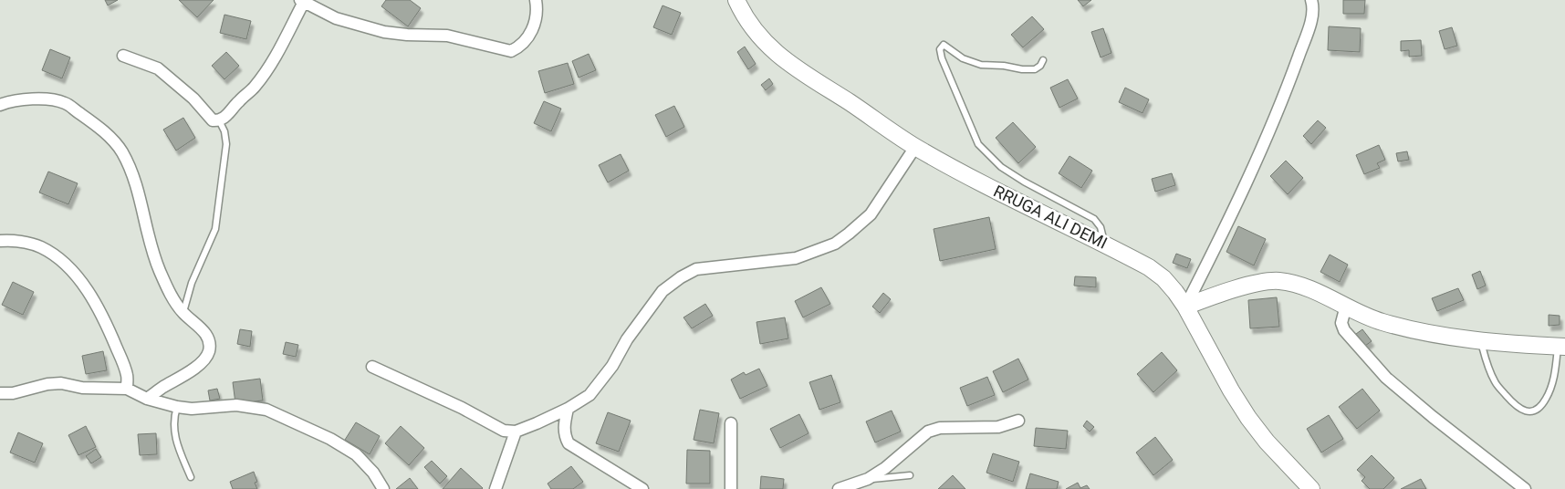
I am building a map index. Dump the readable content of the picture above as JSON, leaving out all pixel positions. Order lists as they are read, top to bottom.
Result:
{
  "streets": {
    "main road": ["RRUGA ALI DEMI"]
  }
}
